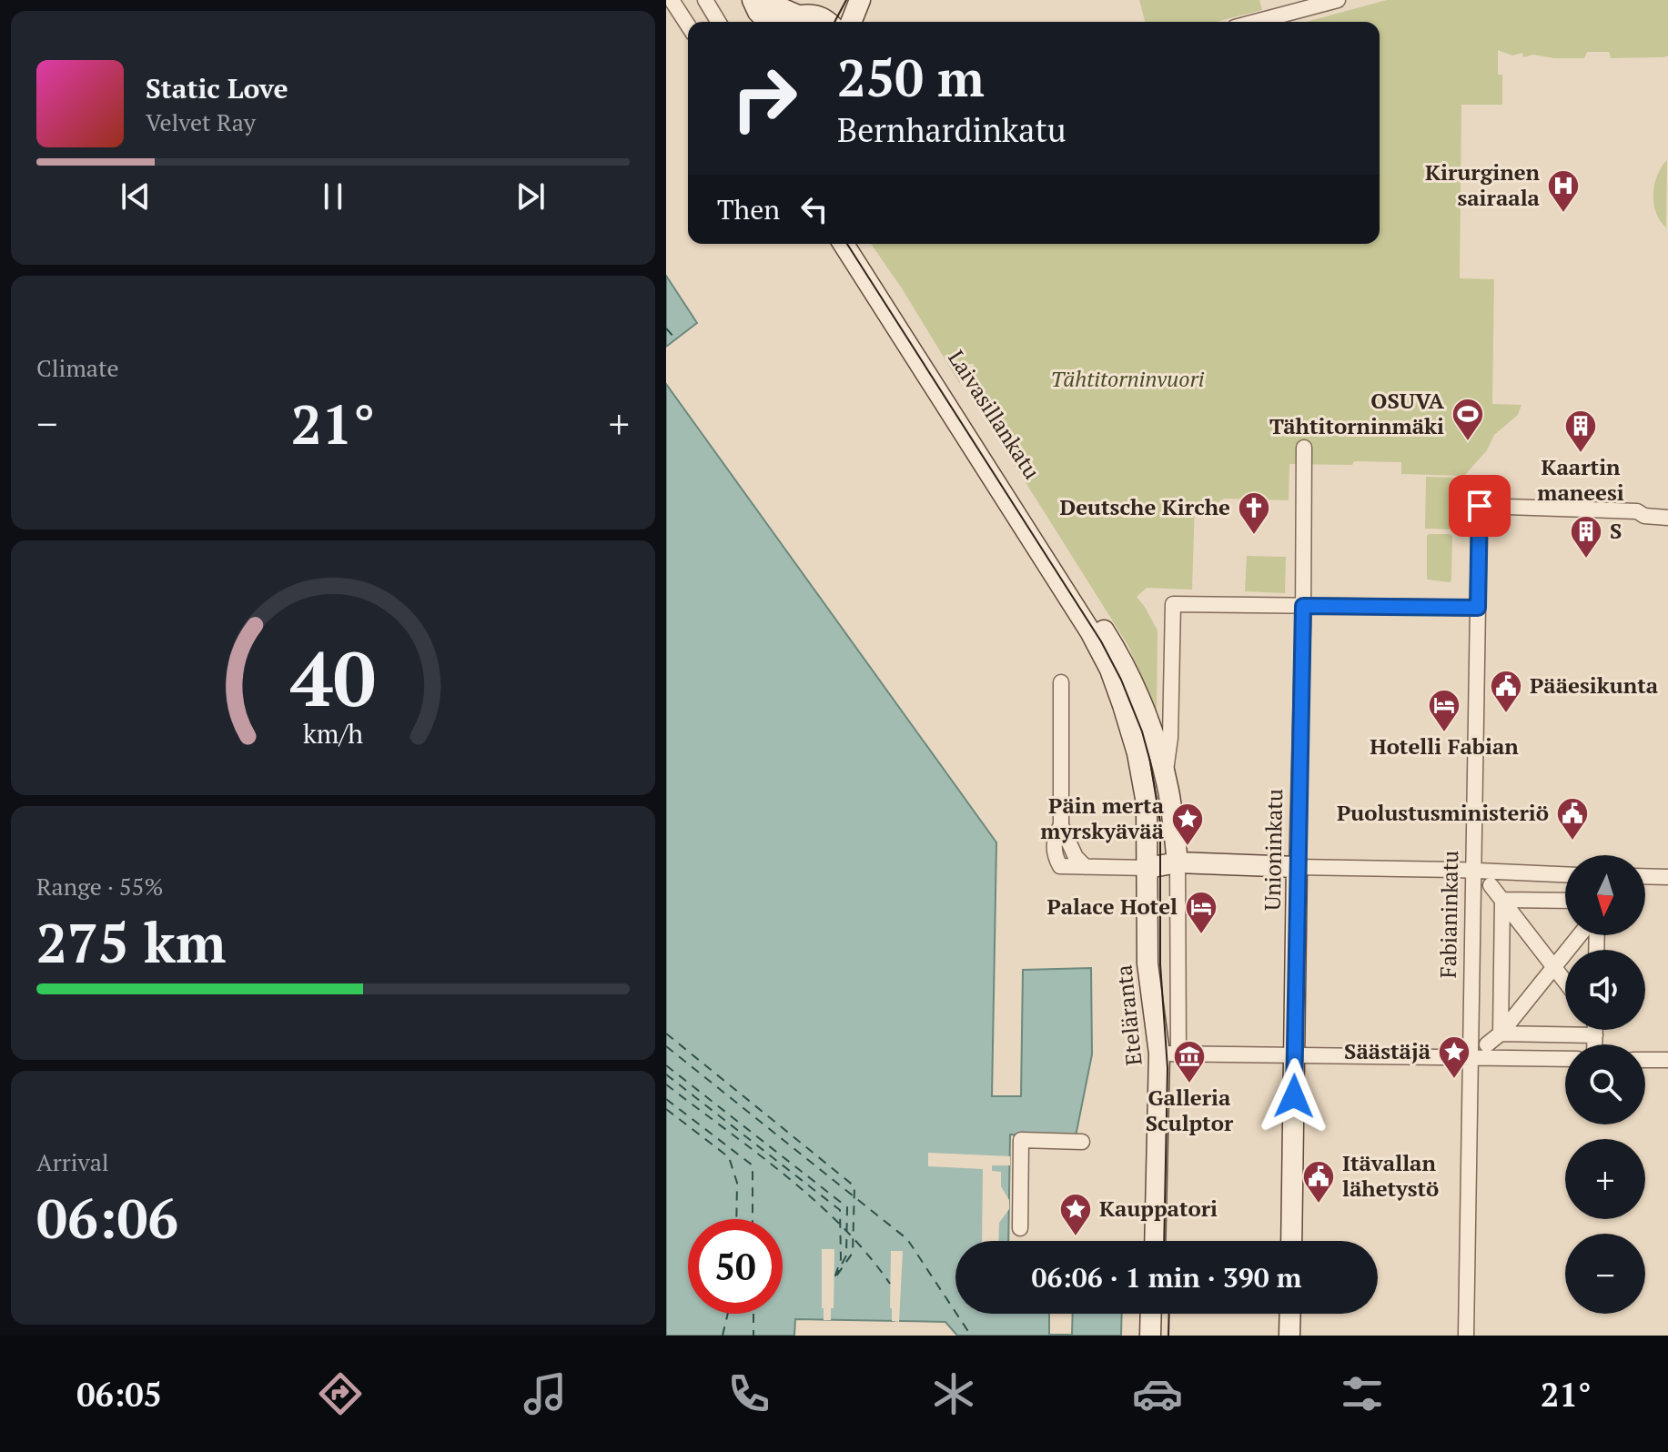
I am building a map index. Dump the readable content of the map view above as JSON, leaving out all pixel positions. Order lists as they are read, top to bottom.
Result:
{
  "streets": {
    "main road": ["Laivasillankatu", "Unioninkatu", "Eteläranta"],
    "street": ["Fabianinkatu"]
  },
  "crossings": [
    ["Laivasillankatu", "Eteläranta"],
    ["Unioninkatu", "Eteläranta"]
  ],
  "parks": ["Tähtitorninvuori"],
  "places": {
    "hospital": ["Kirurginen sairaala"],
    "sports": ["OSUVA Tähtitorninmäki"],
    "building": ["Kaartin maneesi", "S"],
    "church": ["Deutsche Kirche"],
    "public building": ["Pääesikunta", "Puolustusministeriö", "Itävallan lähetystö"],
    "hotel": ["Hotelli Fabian", "Palace Hotel"],
    "place": ["Päin merta myrskyävää", "Säästäjä", "Kauppatori"],
    "museum": ["Galleria Sculptor"]
  },
  "north": "bottom",
  "page": {
    "turn": ["250 m", "Bernhardinkatu"],
    "song": ["Static Love", "Velvet Ray"],
    "then": "Then",
    "tile": [
      "Climate",
      ["Range · 55%", "275 km"],
      ["Arrival", "06:06"]
    ],
    "heat": ["−", "21°", "+"],
    "map_buttons": ["+", "−"],
    "limit": "50",
    "trip": "06:06 · 1 min · 390 m",
    "tabs": ["06:05", "21°"],
    "gauge": ["40", "km/h"]
  }
}
